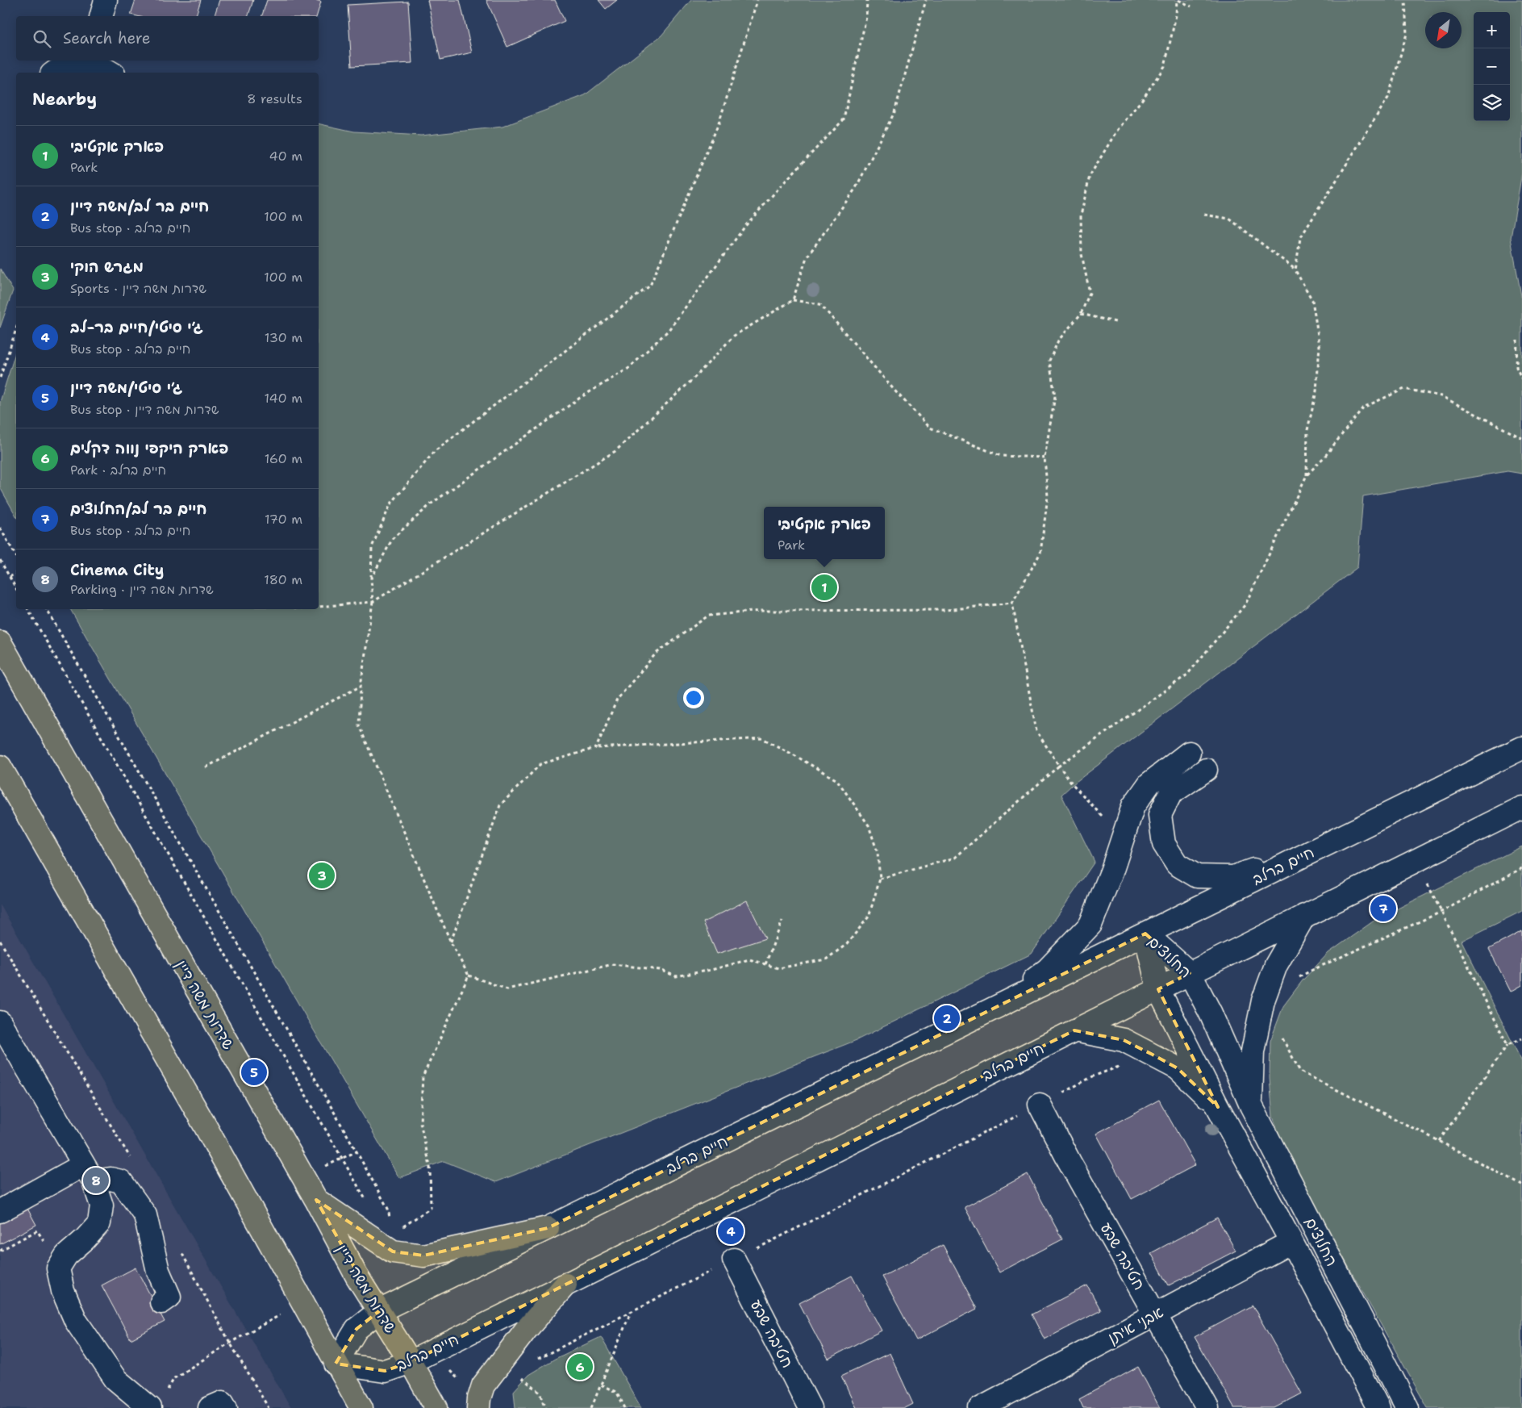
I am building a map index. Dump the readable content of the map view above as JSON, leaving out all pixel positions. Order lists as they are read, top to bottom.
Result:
{
  "streets": {
    "main road": ["שדרות משה דיין"],
    "street": [
      "חיים ברלב",
      "החלוצים",
      "חטיבה שבע",
      "אבני איתן"
    ]
  },
  "crossings": [
    ["חיים ברלב", "החלוצים"],
    ["חיים ברלב", "שדרות משה דיין"],
    ["החלוצים", "אבני איתן"],
    ["חטיבה שבע", "אבני איתן"]
  ],
  "north": "bottom left",
  "page": {
    "map_buttons": ["+", "−"],
    "search": "Search here",
    "heading": ["Nearby", "8 results"],
    "list": [
      {
        "mark": "1",
        "name": "פארק אקטיבי",
        "note": "Park",
        "value": "40 m"
      },
      {
        "mark": "2",
        "name": "חיים בר לב/משה דיין",
        "note": "Bus stop · חיים ברלב",
        "value": "100 m"
      },
      {
        "mark": "3",
        "name": "מגרש הוקי",
        "note": "Sports · שדרות משה דיין",
        "value": "100 m"
      },
      {
        "mark": "4",
        "name": "ג׳י סיטי/חיים בר-לב",
        "note": "Bus stop · חיים ברלב",
        "value": "130 m"
      },
      {
        "mark": "5",
        "name": "ג׳י סיטי/משה דיין",
        "note": "Bus stop · שדרות משה דיין",
        "value": "140 m"
      },
      {
        "mark": "6",
        "name": "פארק היקפי נווה דקלים",
        "note": "Park · חיים ברלב",
        "value": "160 m"
      },
      {
        "mark": "7",
        "name": "חיים בר לב/החלוצים",
        "note": "Bus stop · חיים ברלב",
        "value": "170 m"
      },
      {
        "mark": "8",
        "name": "Cinema City",
        "note": "Parking · שדרות משה דיין",
        "value": "180 m"
      }
    ],
    "popup": ["פארק אקטיבי", "Park"],
    "pins": [
      "1",
      "3",
      "7",
      "2",
      "5",
      "8",
      "4",
      "6"
    ]
  }
}
